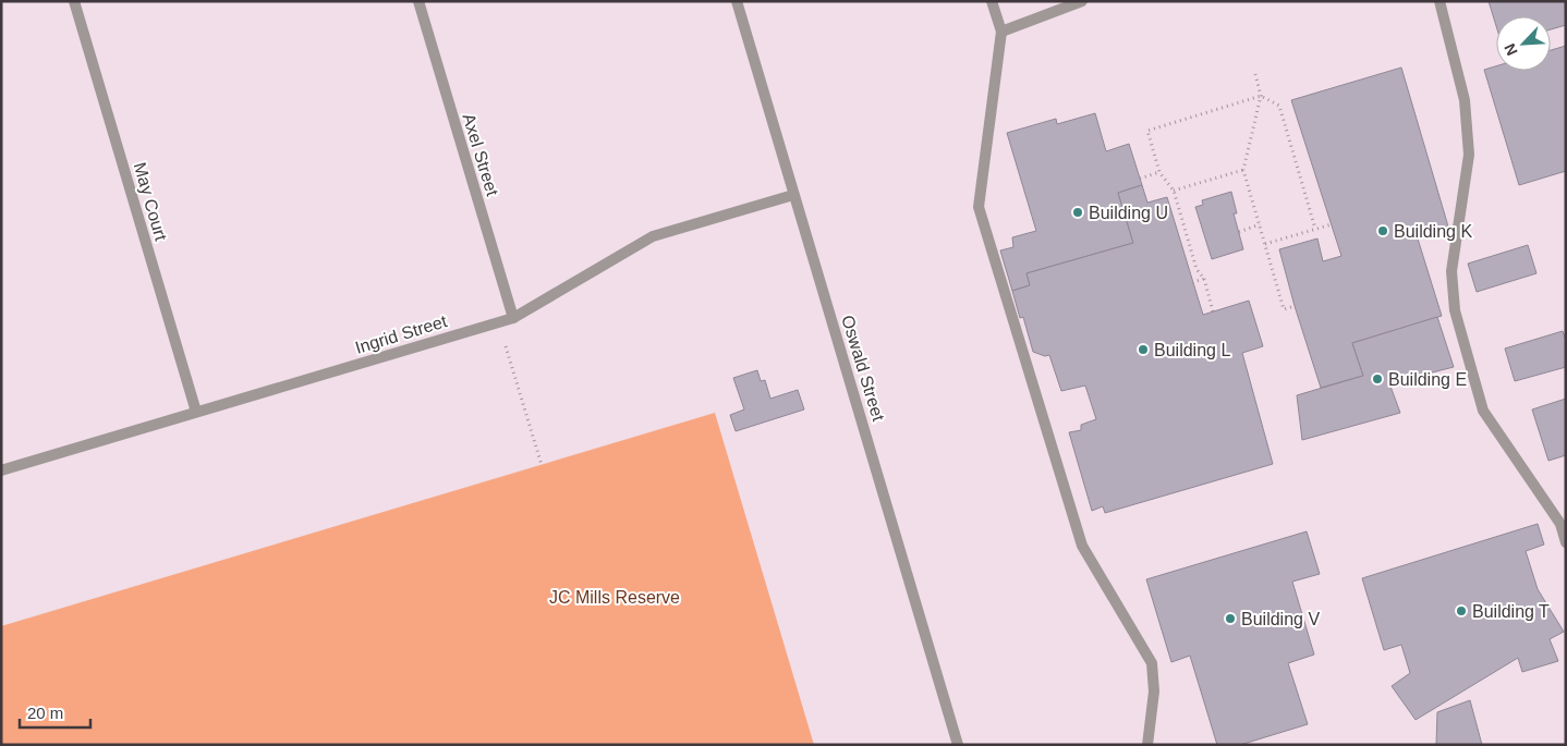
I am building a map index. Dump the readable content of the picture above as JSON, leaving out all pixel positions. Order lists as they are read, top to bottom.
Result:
{
  "streets": {
    "street": [
      "Axel Street",
      "May Court",
      "Ingrid Street",
      "Oswald Street"
    ]
  },
  "crossings": [
    ["Axel Street", "Ingrid Street"],
    ["May Court", "Ingrid Street"],
    ["Ingrid Street", "Oswald Street"]
  ],
  "parks": ["JC Mills Reserve"],
  "places": [
    "Building U",
    "Building K",
    "Building L",
    "Building E",
    "Building T",
    "Building V"
  ],
  "scale_bar": "20 m",
  "north": "bottom left"
}
